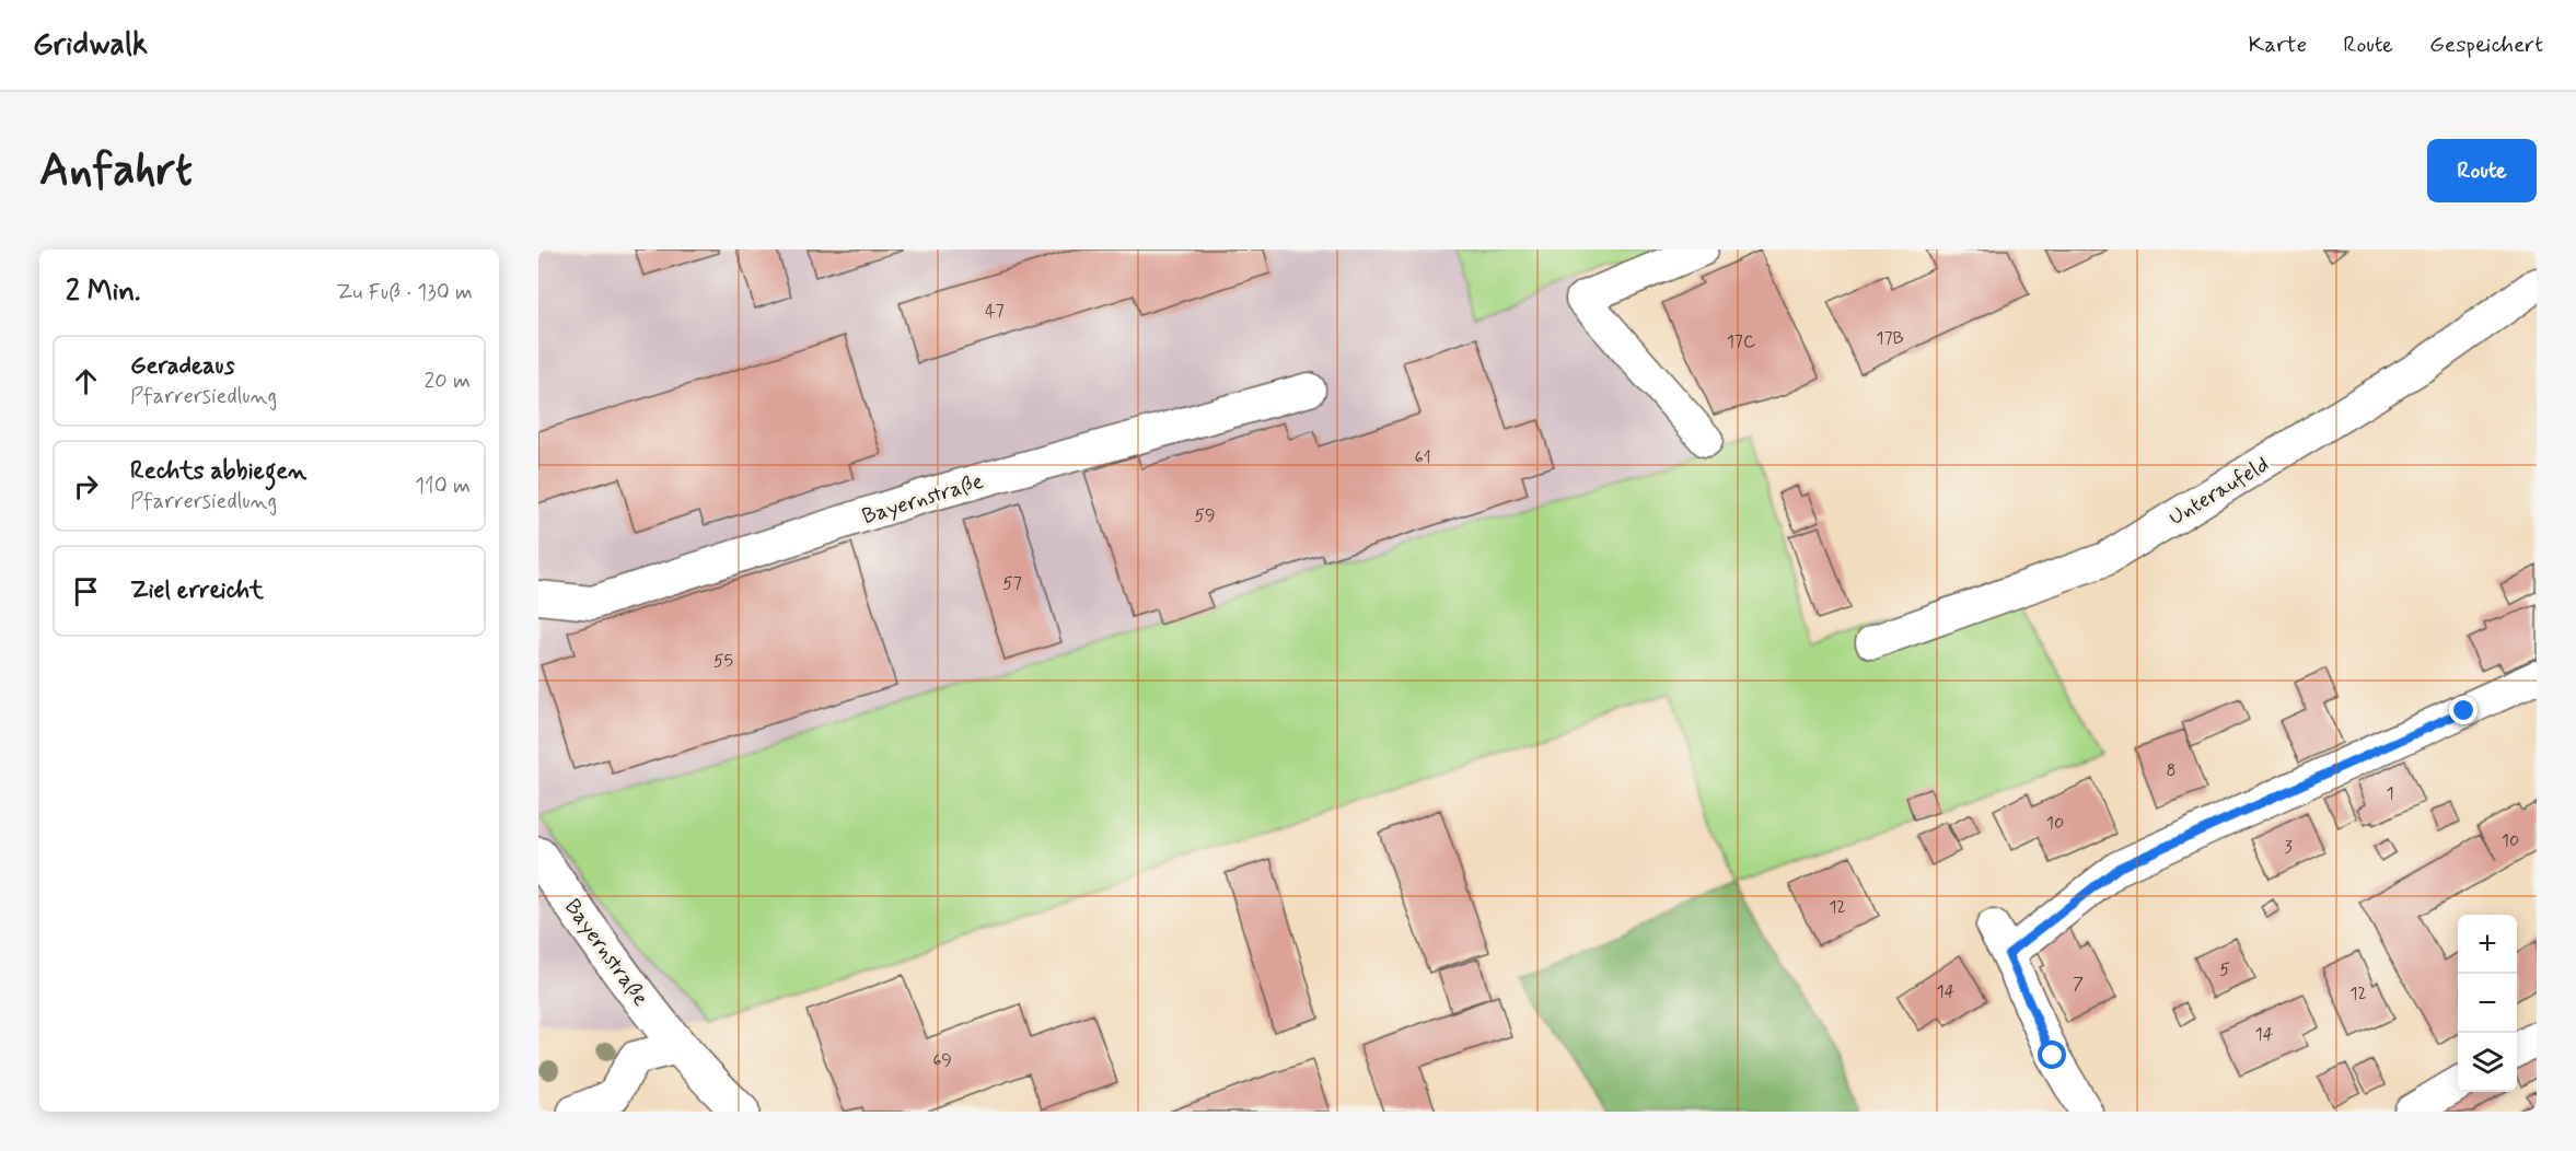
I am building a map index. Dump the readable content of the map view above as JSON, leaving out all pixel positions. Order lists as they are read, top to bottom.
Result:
{
  "streets": {
    "street": ["Unteraufeld", "Bayernstraße"]
  },
  "house_numbers": [
    "47",
    "17B",
    "17C",
    "61",
    "59",
    "57",
    "55",
    "8",
    "1",
    "10",
    "10",
    "3",
    "12",
    "5",
    "7",
    "14",
    "12",
    "14",
    "69"
  ],
  "page": {
    "header": "Gridwalk",
    "nav": ["Karte", "Route", "Gespeichert"],
    "buttons": "Route",
    "title": "Anfahrt",
    "heading": ["2 Min.", "Zu Fuß · 130 m"],
    "list": [
      ["Geradeaus", "Pfarrersiedlung", "20 m"],
      ["Rechts abbiegen", "Pfarrersiedlung", "110 m"],
      "Ziel erreicht"
    ],
    "map_buttons": ["+", "−"]
  }
}
